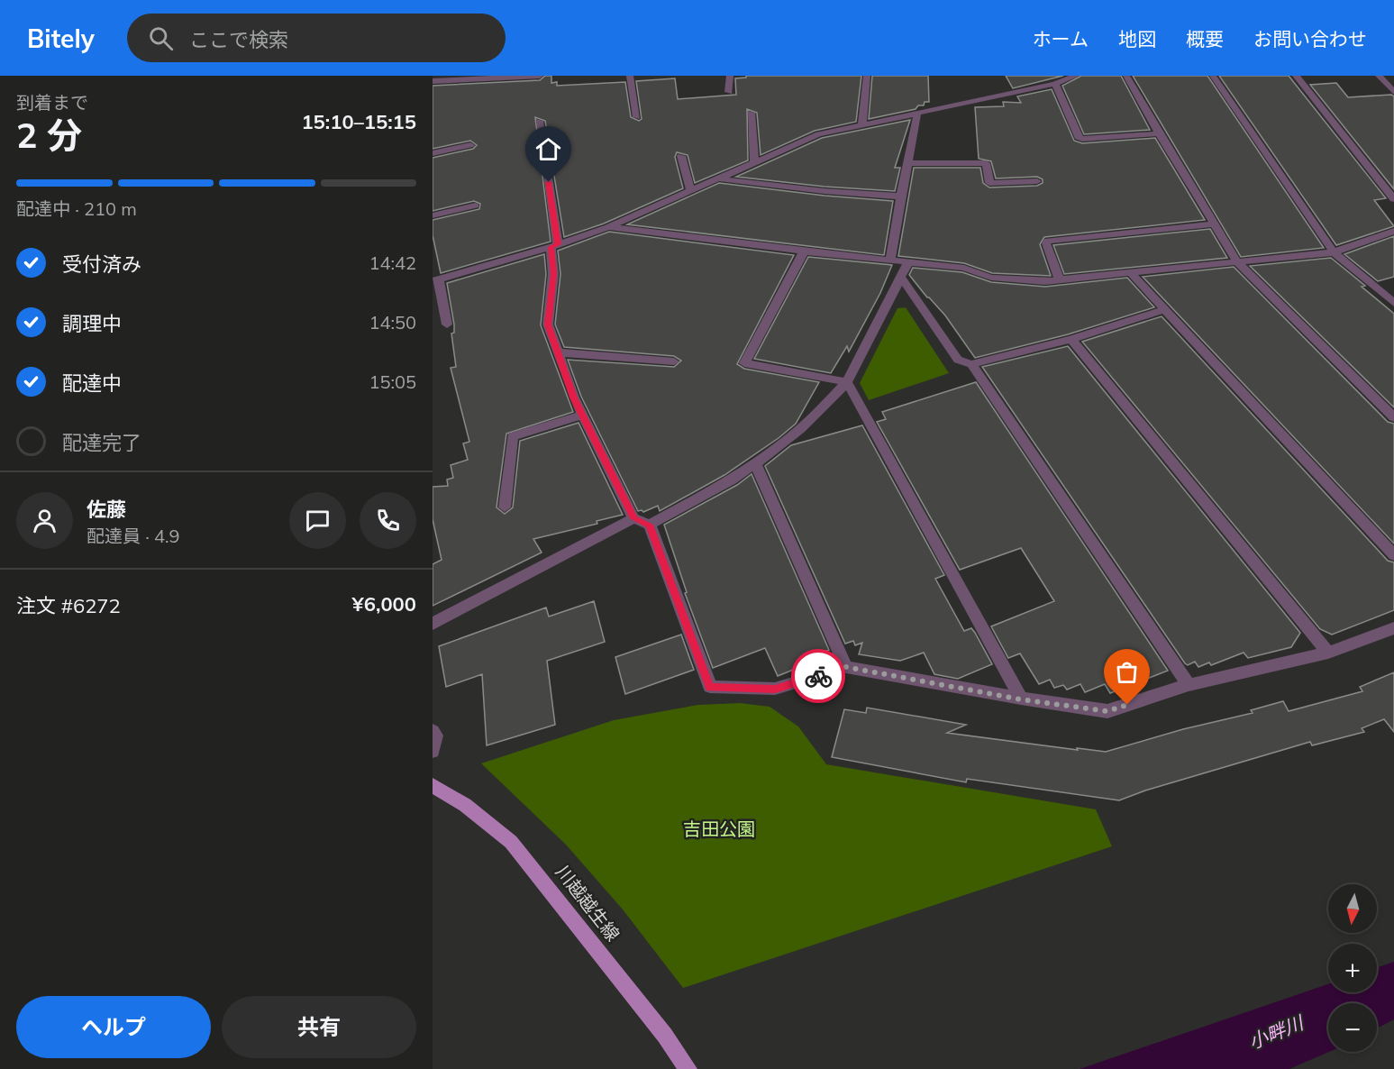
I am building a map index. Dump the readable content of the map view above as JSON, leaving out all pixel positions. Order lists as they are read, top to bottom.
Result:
{
  "streets": {
    "main road": ["川越越生線"]
  },
  "water": ["小畔川"],
  "parks": ["吉田公園"],
  "north": "bottom",
  "page": {
    "header": "Bitely",
    "search": "ここで検索",
    "nav": [
      "ホーム",
      "地図",
      "概要",
      "お問い合わせ"
    ],
    "heading": ["2 分", "到着まで", "15:10–15:15"],
    "panel": [
      "佐藤",
      "配達員 · 4.9",
      "注文 #6272",
      "¥6,000"
    ],
    "bar": "配達中 · 210 m",
    "list": [
      ["受付済み", "14:42"],
      ["調理中", "14:50"],
      ["配達中", "15:05"],
      "配達完了"
    ],
    "map_buttons": ["+", "−"],
    "buttons": ["ヘルプ", "共有"]
  }
}
